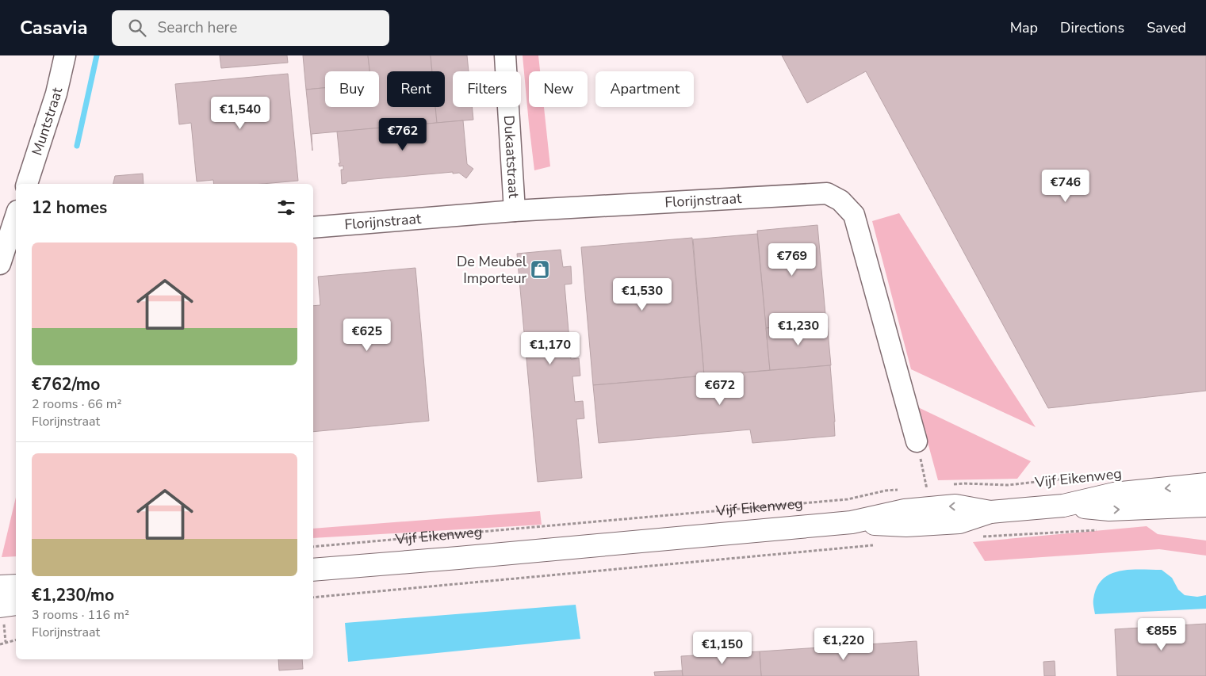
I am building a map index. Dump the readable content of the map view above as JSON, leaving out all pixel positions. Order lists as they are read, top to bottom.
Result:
{
  "streets": {
    "main road": ["Vijf Eikenweg"],
    "street": ["Muntstraat", "Dukaatstraat", "Florijnstraat"]
  },
  "crossings": [
    ["Dukaatstraat", "Florijnstraat"]
  ],
  "places": {
    "shop": ["De Meubel Importeur"]
  },
  "page": {
    "header": "Casavia",
    "search": "Search here",
    "nav": ["Map", "Directions", "Saved"],
    "chip": [
      "Buy",
      "Rent",
      "Filters",
      "New",
      "Apartment"
    ],
    "price": [
      "€1,540",
      "€762",
      "€746",
      "€769",
      "€1,530",
      "€1,230",
      "€625",
      "€1,170",
      "€672",
      "€855",
      "€1,220",
      "€1,150"
    ],
    "heading": "12 homes",
    "list": [
      {
        "name": "€762/mo",
        "note": "2 rooms · 66 m² · Florijnstraat"
      },
      {
        "name": "€1,230/mo",
        "note": "3 rooms · 116 m² · Florijnstraat"
      }
    ]
  }
}
